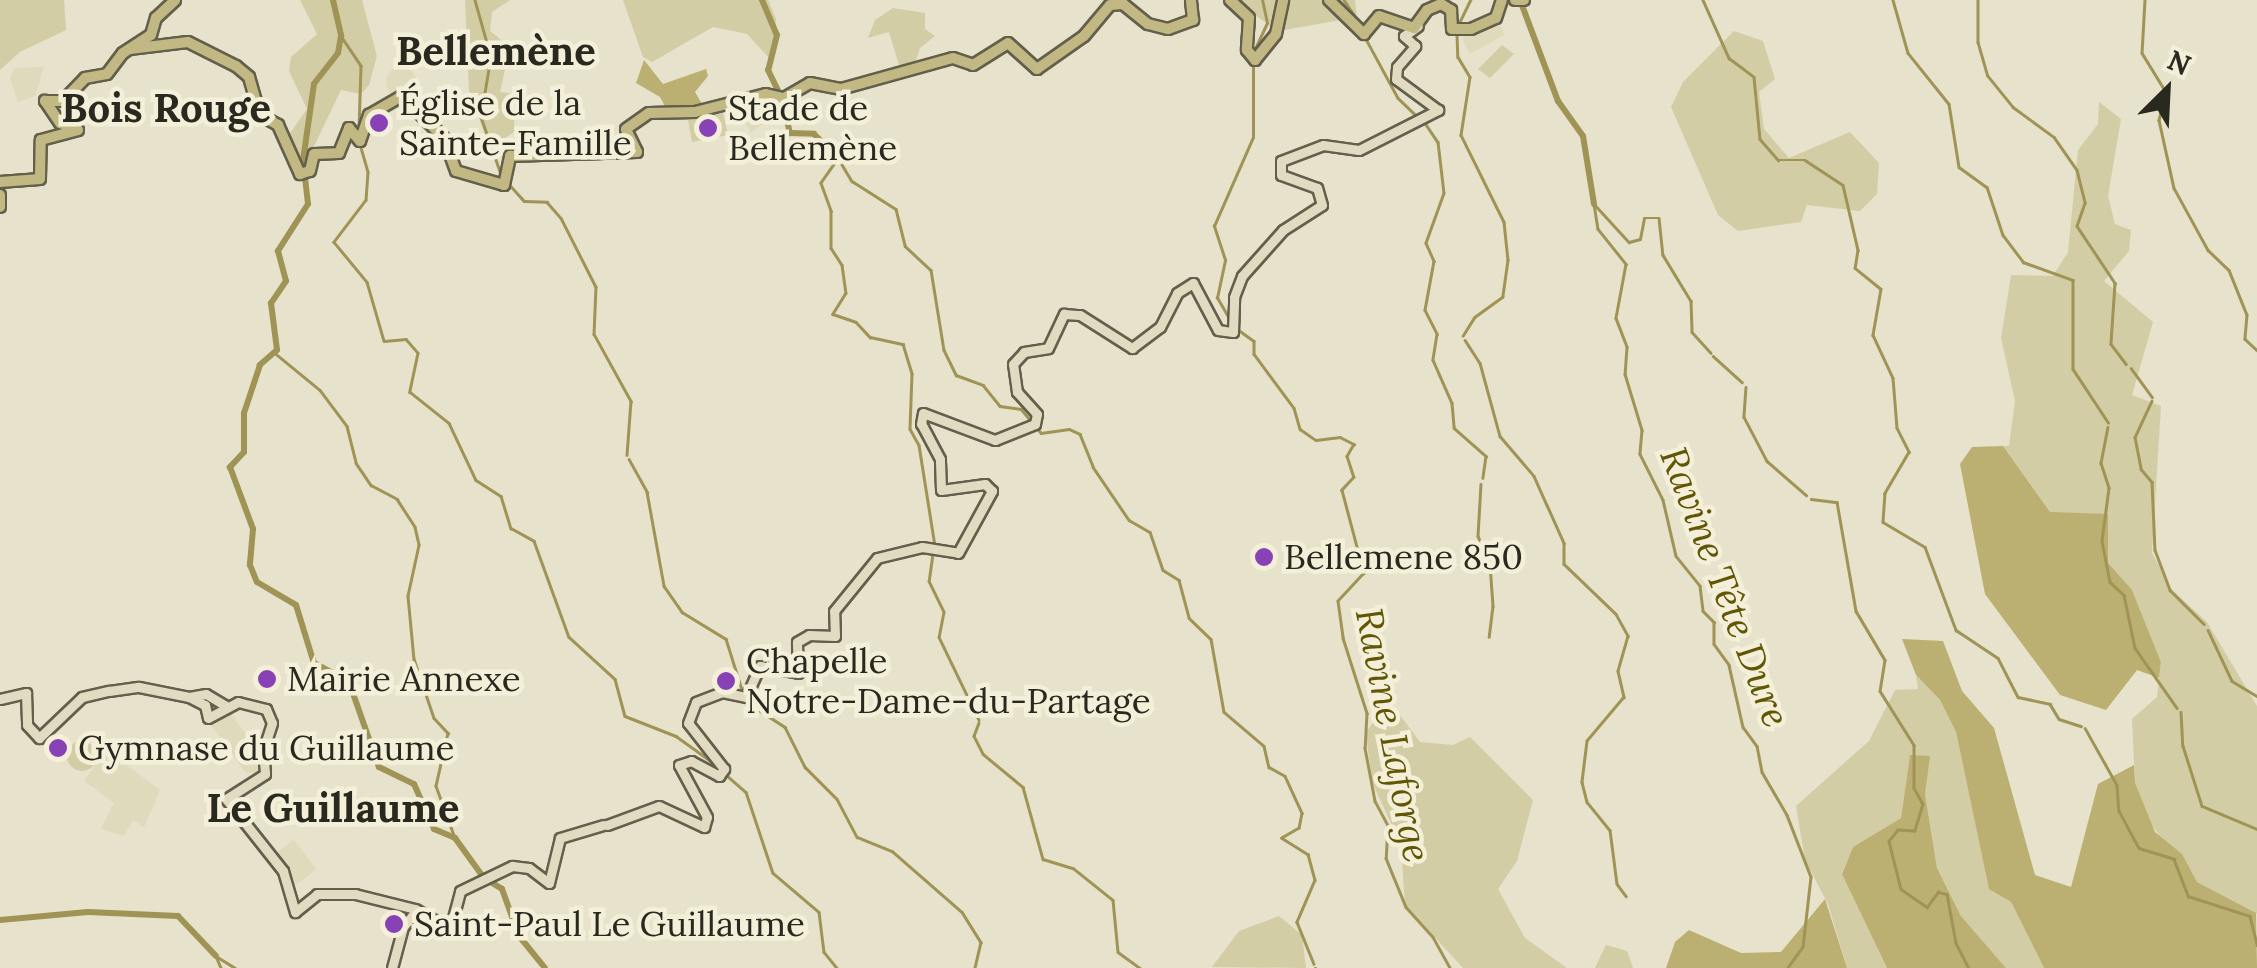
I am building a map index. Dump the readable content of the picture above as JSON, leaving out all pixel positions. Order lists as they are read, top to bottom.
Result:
{
  "districts": ["Bellemène", "Bois Rouge", "Le Guillaume"],
  "water": ["Ravine Tête Dure", "Ravine Laforge"],
  "places": [
    "Église de la Sainte-Famille",
    "Stade de Bellemène",
    "Bellemene 850",
    "Mairie Annexe",
    "Chapelle Notre-Dame-du-Partage",
    "Gymnase du Guillaume",
    "Saint-Paul Le Guillaume"
  ],
  "north": "top right"
}
